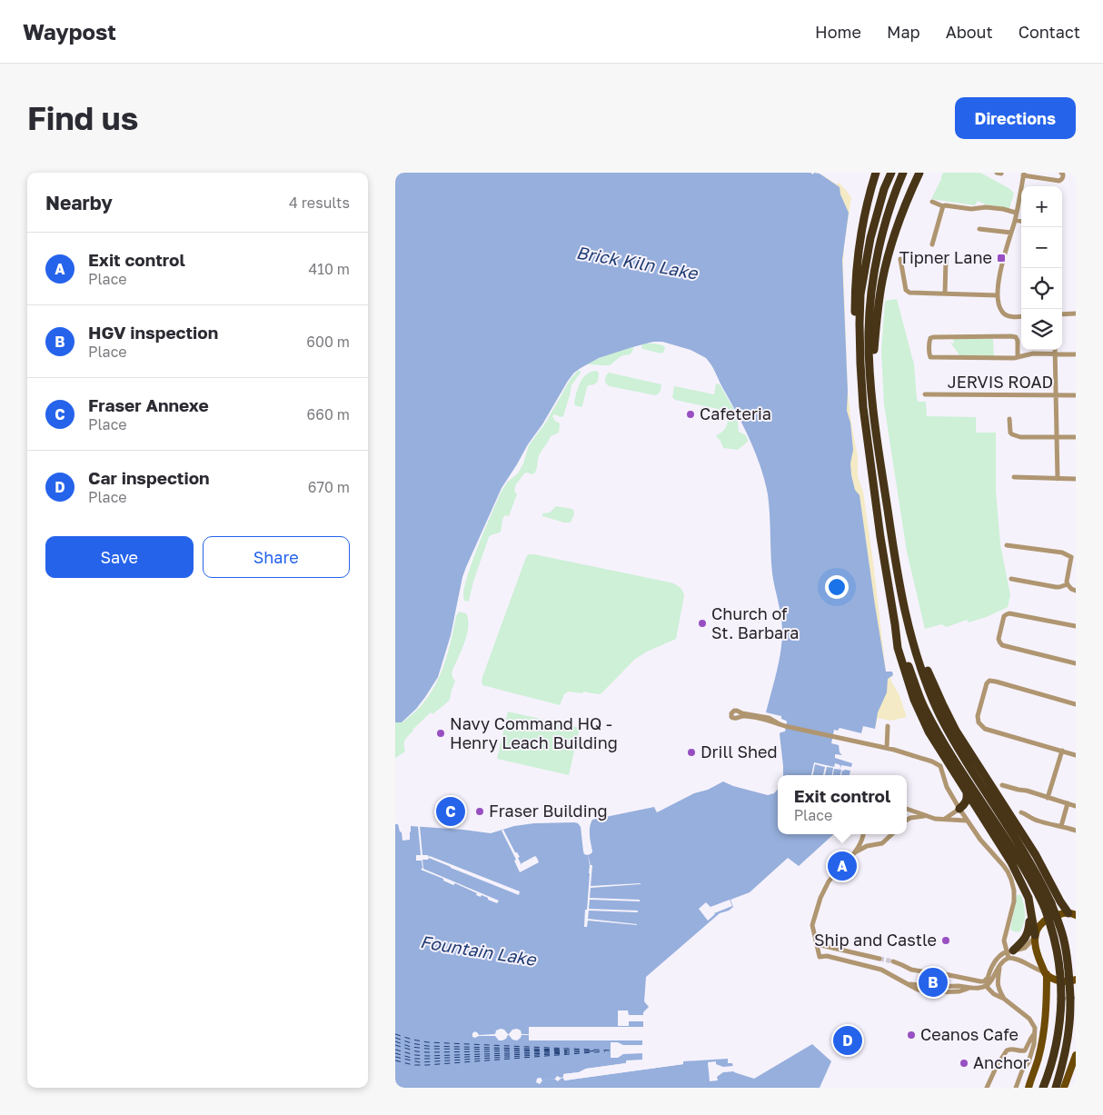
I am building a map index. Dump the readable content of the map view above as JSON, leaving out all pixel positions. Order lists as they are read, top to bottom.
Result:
{
  "streets": {
    "street": ["JERVIS ROAD"]
  },
  "water": ["Brick Kiln Lake", "Fountain Lake"],
  "places": {
    "transit": ["Tipner Lane"],
    "other": [
      "Cafeteria",
      "Church of St. Barbara",
      "Navy Command HQ - Henry Leach Building",
      "Drill Shed",
      "Fraser Building",
      "Ship and Castle",
      "Ceanos Cafe",
      "Anchor"
    ]
  },
  "page": {
    "header": "Waypost",
    "nav": [
      "Home",
      "Map",
      "About",
      "Contact"
    ],
    "buttons": [
      "Directions",
      ["Save", "Share"]
    ],
    "title": "Find us",
    "heading": ["Nearby", "4 results"],
    "map_buttons": ["+", "−"],
    "list": [
      {
        "mark": "A",
        "name": "Exit control",
        "note": "Place",
        "value": "410 m"
      },
      {
        "mark": "B",
        "name": "HGV inspection",
        "note": "Place",
        "value": "600 m"
      },
      {
        "mark": "C",
        "name": "Fraser Annexe",
        "note": "Place",
        "value": "660 m"
      },
      {
        "mark": "D",
        "name": "Car inspection",
        "note": "Place",
        "value": "670 m"
      }
    ],
    "popup": ["Exit control", "Place"],
    "pins": [
      "C",
      "A",
      "B",
      "D"
    ]
  }
}
